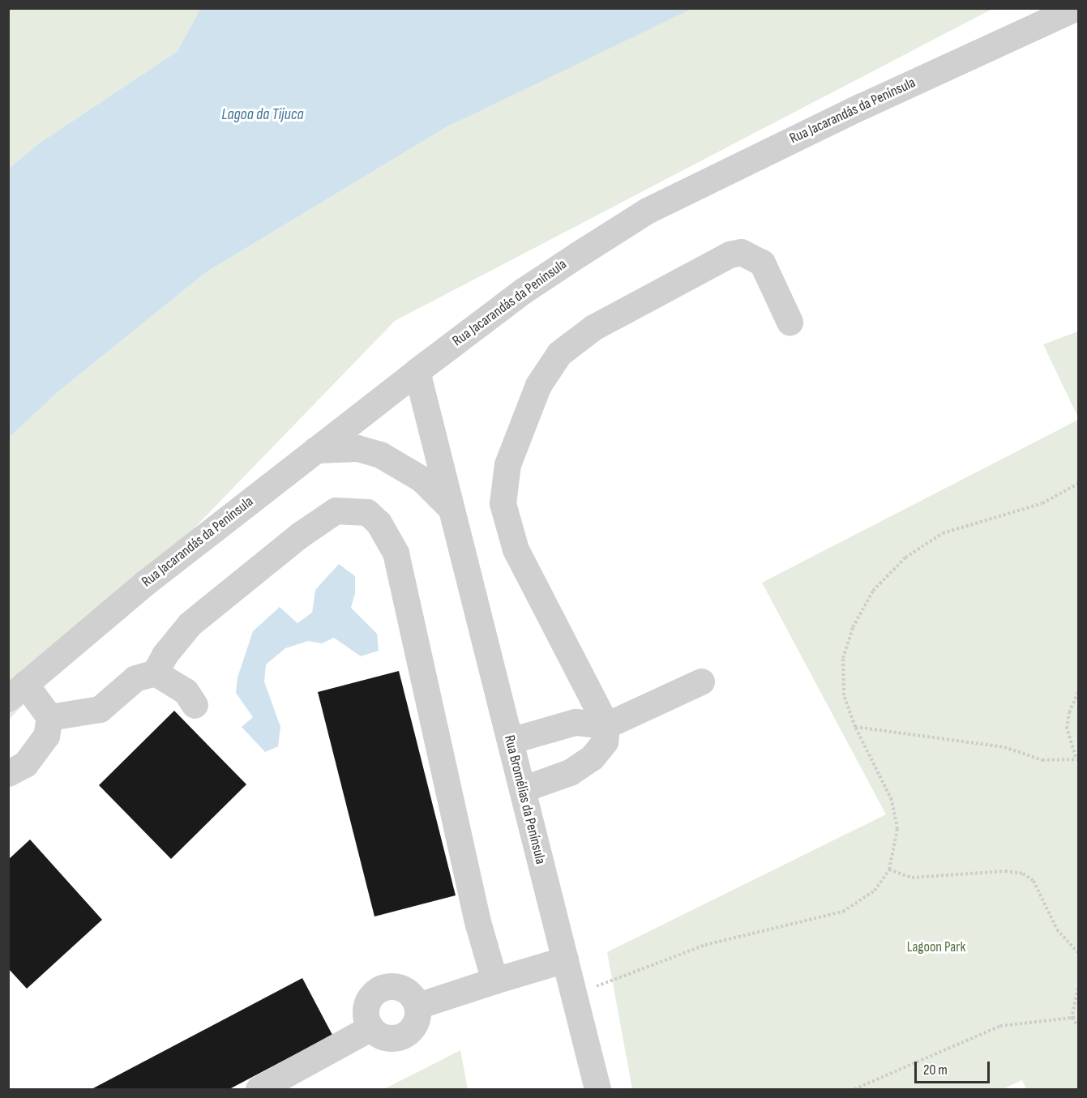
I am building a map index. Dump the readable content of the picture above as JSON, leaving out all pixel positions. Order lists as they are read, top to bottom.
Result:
{
  "streets": {
    "street": ["Rua Jacarandás da Península", "Rua Bromélias da Península"]
  },
  "crossings": [
    ["Rua Jacarandás da Península", "Rua Bromélias da Península"]
  ],
  "water": ["Lagoa da Tijuca"],
  "parks": ["Lagoon Park"],
  "scale_bar": "20 m"
}
